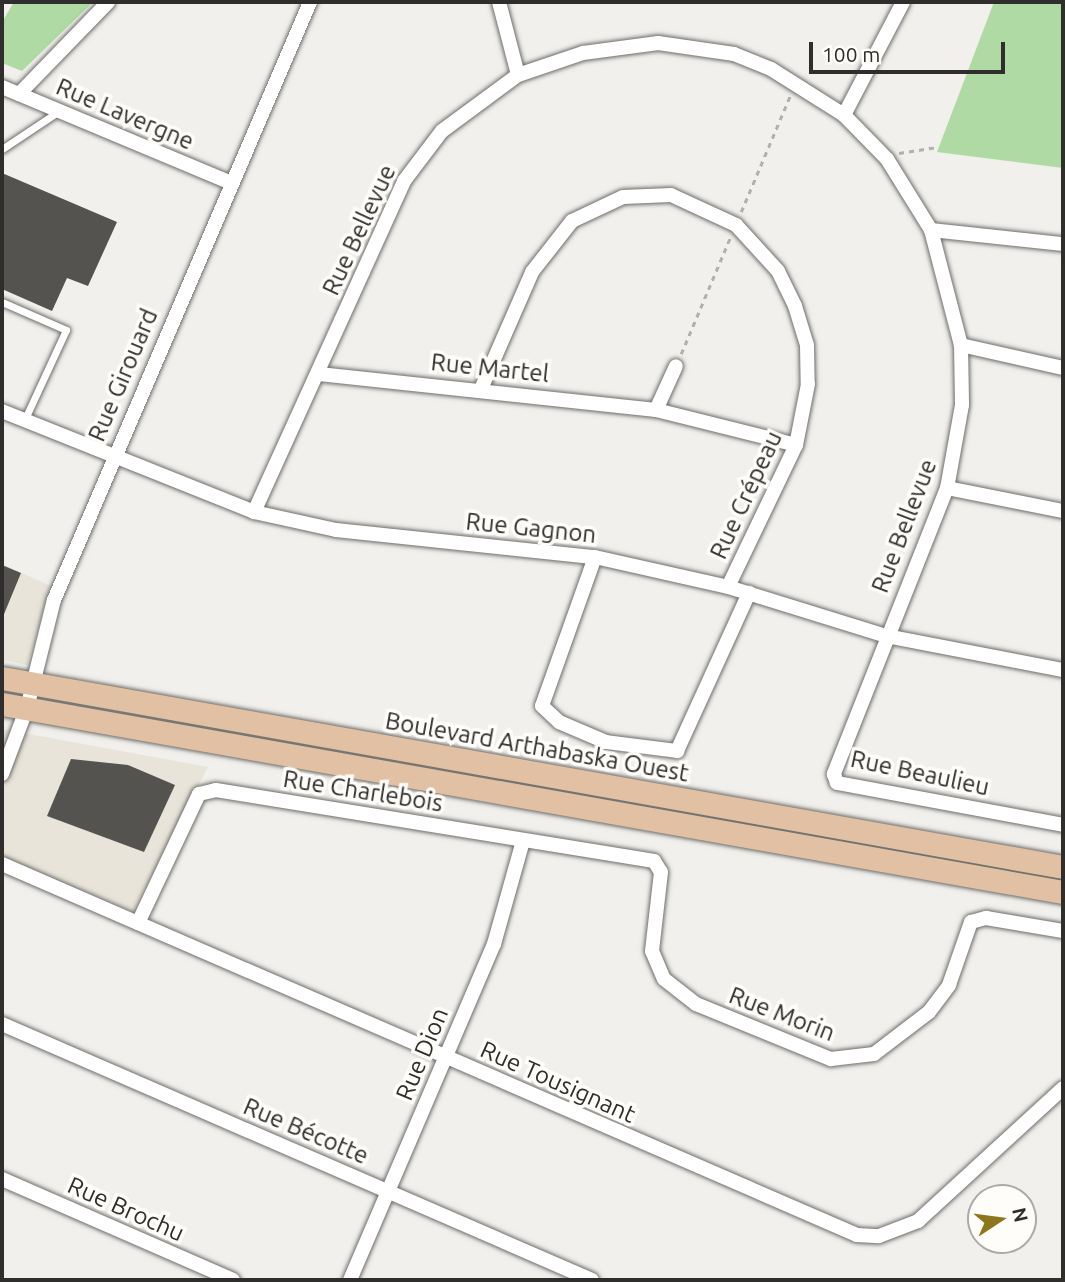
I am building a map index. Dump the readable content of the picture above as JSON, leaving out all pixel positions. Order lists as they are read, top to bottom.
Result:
{
  "streets": {
    "main road": ["Boulevard Arthabaska Ouest"],
    "street": [
      "Rue Lavergne",
      "Rue Bellevue",
      "Rue Martel",
      "Rue Girouard",
      "Rue Crépeau",
      "Rue Gagnon",
      "Rue Beaulieu",
      "Rue Charlebois",
      "Rue Morin",
      "Rue Dion",
      "Rue Tousignant",
      "Rue Bécotte",
      "Rue Brochu"
    ]
  },
  "crossings": [
    ["Rue Lavergne", "Rue Girouard"],
    ["Rue Bellevue", "Rue Martel"],
    ["Rue Bellevue", "Rue Gagnon"],
    ["Rue Bellevue", "Rue Beaulieu"],
    ["Rue Martel", "Rue Crépeau"],
    ["Rue Girouard", "Rue Gagnon"],
    ["Rue Girouard", "Boulevard Arthabaska Ouest"],
    ["Rue Crépeau", "Rue Gagnon"],
    ["Rue Gagnon", "Rue Beaulieu"],
    ["Rue Charlebois", "Rue Morin"],
    ["Rue Charlebois", "Rue Dion"],
    ["Rue Charlebois", "Rue Tousignant"],
    ["Rue Dion", "Rue Tousignant"],
    ["Rue Dion", "Rue Bécotte"]
  ],
  "scale_bar": "100 m",
  "north": "right"
}
